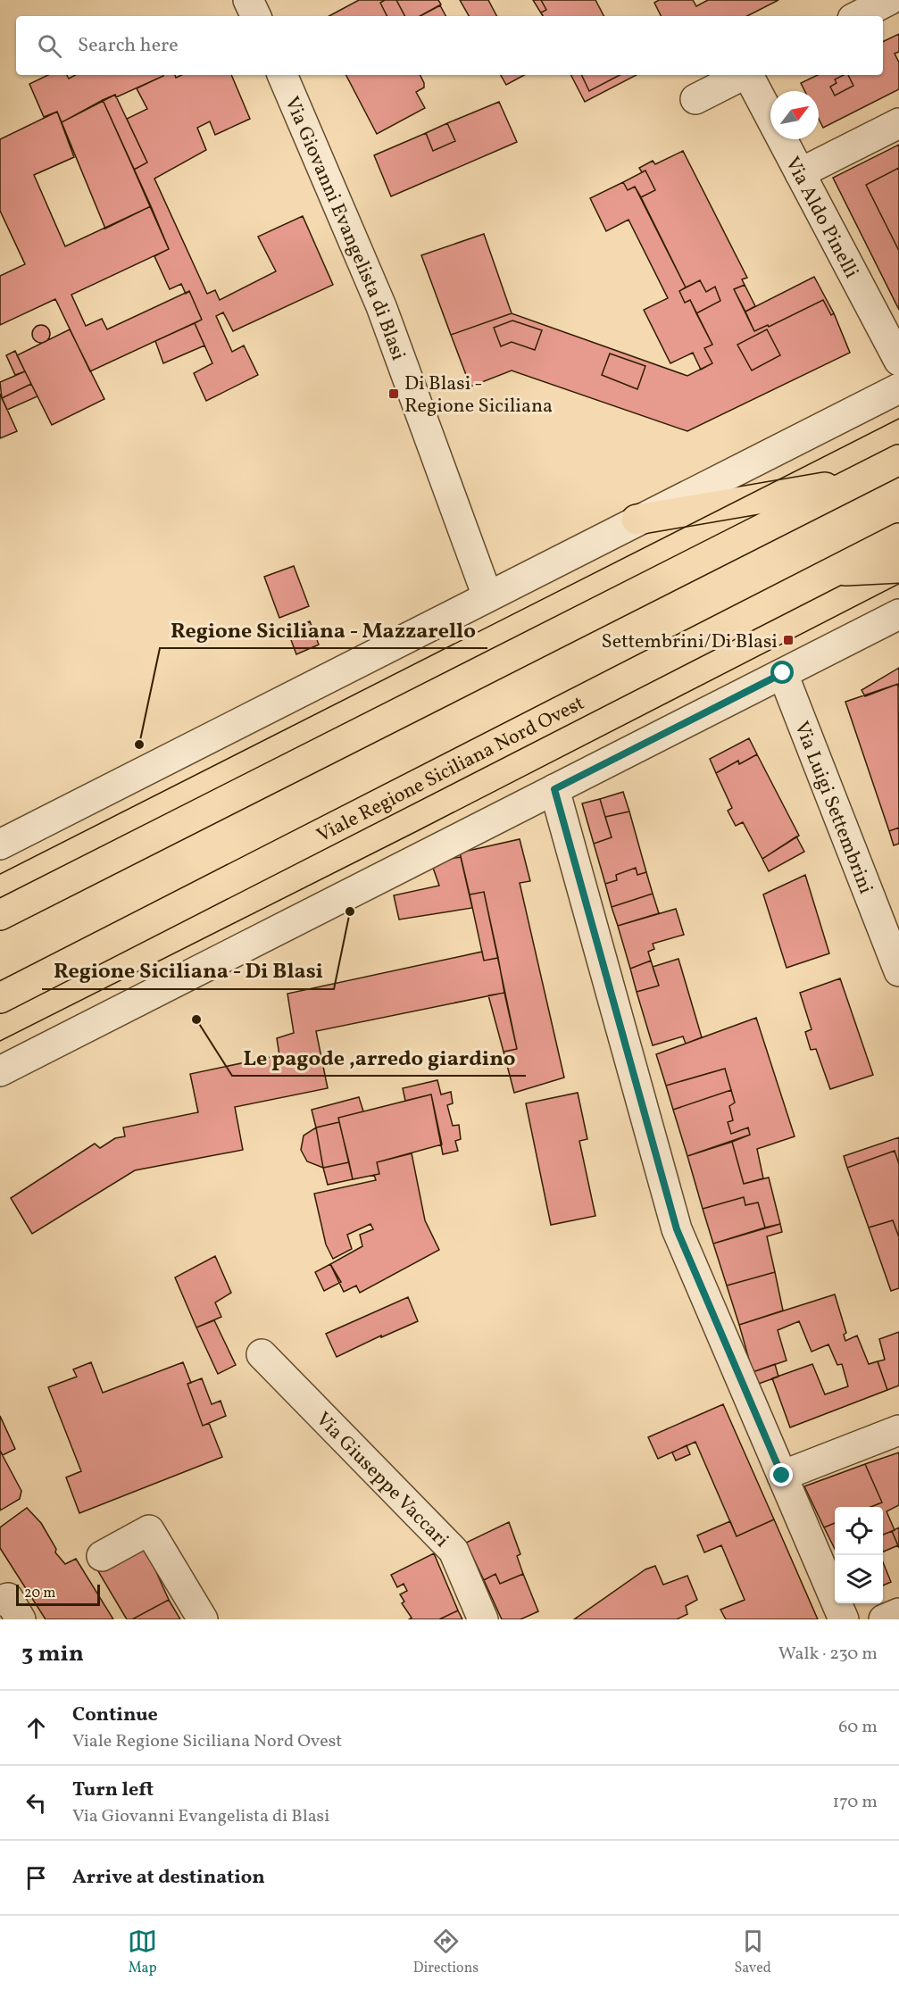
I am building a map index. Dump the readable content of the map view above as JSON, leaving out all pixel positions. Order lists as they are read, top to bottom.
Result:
{
  "streets": {
    "main road": ["Viale Regione Siciliana Nord Ovest"],
    "street": [
      "Via Aldo Pinelli",
      "Via Giovanni Evangelista di Blasi",
      "Via Luigi Settembrini",
      "Via Giuseppe Vaccari"
    ]
  },
  "places": {
    "transit": ["Di Blasi - Regione Siciliana", "Settembrini/Di Blasi"],
    "other": ["Regione Siciliana - Mazzarello", "Regione Siciliana - Di Blasi", "Le pagode ,arredo giardino"]
  },
  "scale_bar": "20 m",
  "north": "top right",
  "page": {
    "search": "Search here",
    "scale": "20 m",
    "heading": ["3 min", "Walk · 230 m"],
    "list": [
      ["Continue", "Viale Regione Siciliana Nord Ovest", "60 m"],
      ["Turn left", "Via Giovanni Evangelista di Blasi", "170 m"],
      "Arrive at destination"
    ],
    "nav": ["Map", "Directions", "Saved"]
  }
}
